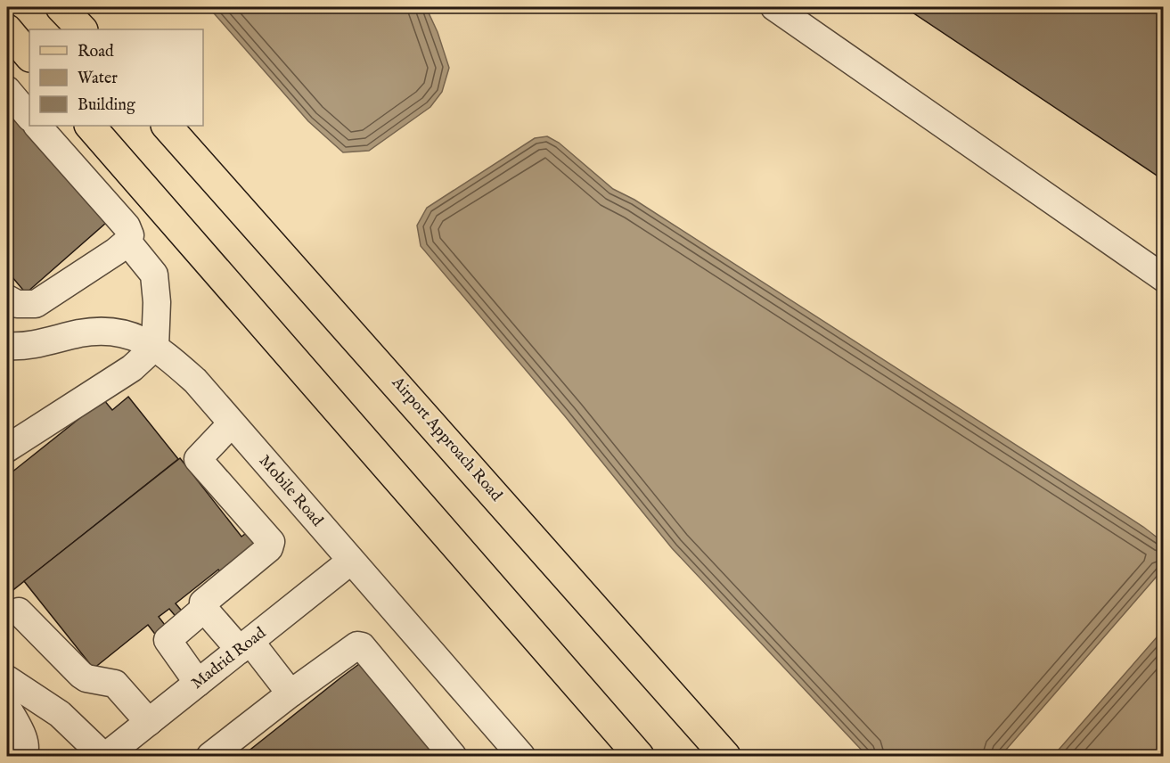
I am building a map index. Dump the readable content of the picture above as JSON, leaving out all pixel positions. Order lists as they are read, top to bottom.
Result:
{
  "streets": {
    "main road": ["Airport Approach Road"],
    "street": ["Mobile Road", "Madrid Road"]
  },
  "crossings": [
    ["Mobile Road", "Madrid Road"]
  ],
  "legend": ["Road", "Water", "Building"]
}
